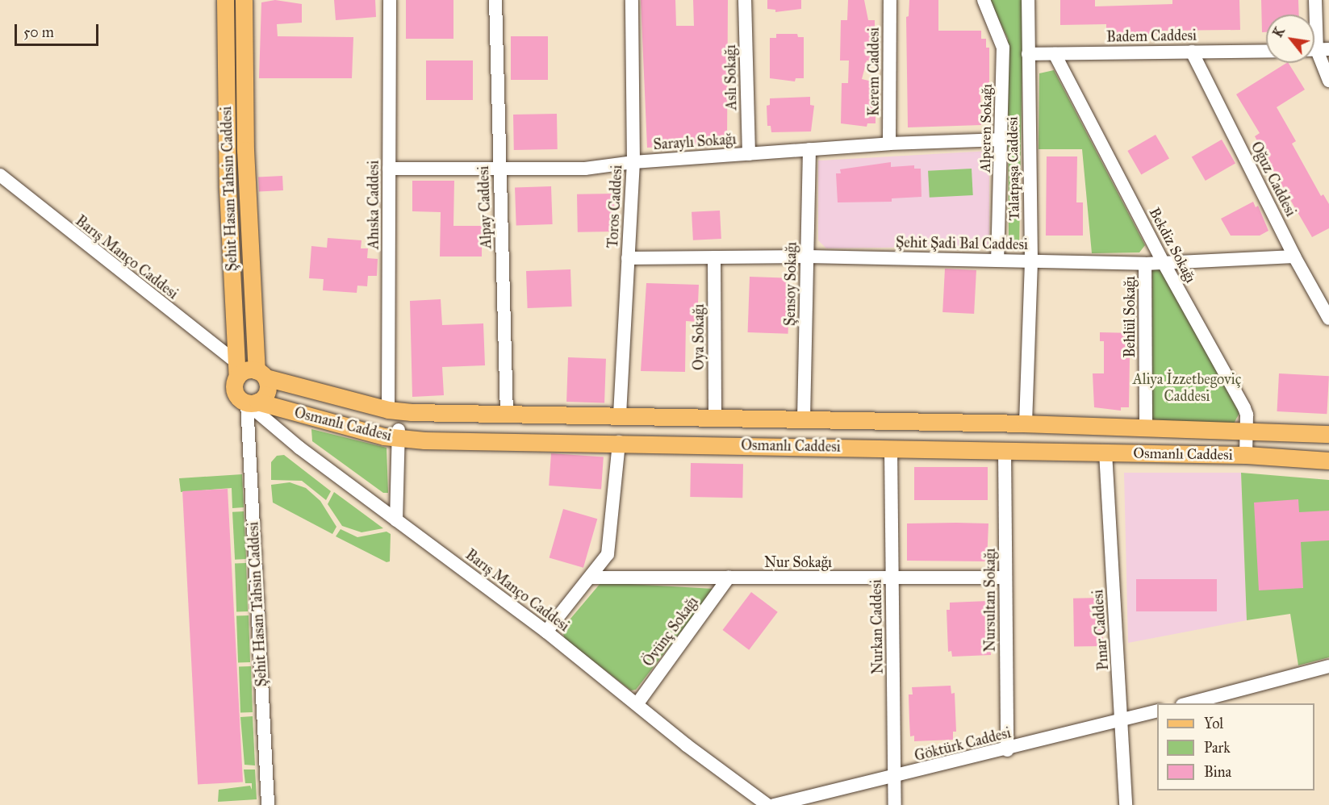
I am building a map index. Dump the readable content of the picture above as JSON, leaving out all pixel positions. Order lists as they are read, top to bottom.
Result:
{
  "streets": {
    "main road": ["Şehit Hasan Tahsin Caddesi", "Osmanlı Caddesi"],
    "street": [
      "Badem Caddesi",
      "Kerem Caddesi",
      "Aslı Sokağı",
      "Alperen Sokağı",
      "Saraylı Sokağı",
      "Talatpaşa Caddesi",
      "Oğuz Caddesi",
      "Ahıska Caddesi",
      "Toros Caddesi",
      "Alpay Caddesi",
      "Şehit Şadi Bal Caddesi",
      "Bekdiz Sokağı",
      "Barış Manço Caddesi",
      "Şensoy Sokağı",
      "Behlül Sokağı",
      "Oya Sokağı",
      "Nur Sokağı",
      "Nursultan Sokağı",
      "Nurkan Caddesi",
      "Pınar Caddesi",
      "Övünç Sokağı",
      "Göktürk Caddesi"
    ]
  },
  "crossings": [
    ["Badem Caddesi", "Talatpaşa Caddesi"],
    ["Badem Caddesi", "Oğuz Caddesi"],
    ["Badem Caddesi", "Bekdiz Sokağı"],
    ["Kerem Caddesi", "Saraylı Sokağı"],
    ["Aslı Sokağı", "Saraylı Sokağı"],
    ["Alperen Sokağı", "Saraylı Sokağı"],
    ["Alperen Sokağı", "Şehit Şadi Bal Caddesi"],
    ["Saraylı Sokağı", "Ahıska Caddesi"],
    ["Saraylı Sokağı", "Toros Caddesi"],
    ["Saraylı Sokağı", "Alpay Caddesi"],
    ["Saraylı Sokağı", "Şensoy Sokağı"],
    ["Talatpaşa Caddesi", "Şehit Şadi Bal Caddesi"],
    ["Talatpaşa Caddesi", "Osmanlı Caddesi"],
    ["Oğuz Caddesi", "Şehit Şadi Bal Caddesi"],
    ["Şehit Hasan Tahsin Caddesi", "Barış Manço Caddesi"],
    ["Şehit Hasan Tahsin Caddesi", "Osmanlı Caddesi"],
    ["Ahıska Caddesi", "Osmanlı Caddesi"],
    ["Toros Caddesi", "Şehit Şadi Bal Caddesi"],
    ["Toros Caddesi", "Osmanlı Caddesi"],
    ["Alpay Caddesi", "Osmanlı Caddesi"],
    ["Şehit Şadi Bal Caddesi", "Bekdiz Sokağı"],
    ["Şehit Şadi Bal Caddesi", "Şensoy Sokağı"],
    ["Şehit Şadi Bal Caddesi", "Behlül Sokağı"],
    ["Şehit Şadi Bal Caddesi", "Oya Sokağı"],
    ["Bekdiz Sokağı", "Osmanlı Caddesi"],
    ["Barış Manço Caddesi", "Osmanlı Caddesi"],
    ["Barış Manço Caddesi", "Övünç Sokağı"],
    ["Şensoy Sokağı", "Osmanlı Caddesi"],
    ["Behlül Sokağı", "Osmanlı Caddesi"],
    ["Oya Sokağı", "Osmanlı Caddesi"],
    ["Osmanlı Caddesi", "Nursultan Sokağı"],
    ["Osmanlı Caddesi", "Nurkan Caddesi"],
    ["Osmanlı Caddesi", "Pınar Caddesi"],
    ["Nur Sokağı", "Nursultan Sokağı"],
    ["Nur Sokağı", "Nurkan Caddesi"],
    ["Nur Sokağı", "Övünç Sokağı"],
    ["Nursultan Sokağı", "Göktürk Caddesi"],
    ["Nurkan Caddesi", "Göktürk Caddesi"],
    ["Pınar Caddesi", "Göktürk Caddesi"]
  ],
  "parks": ["Aliya İzzetbegoviç Caddesi"],
  "legend": ["Yol", "Park", "Bina"],
  "scale_bar": "50 m",
  "north": "top left"
}
